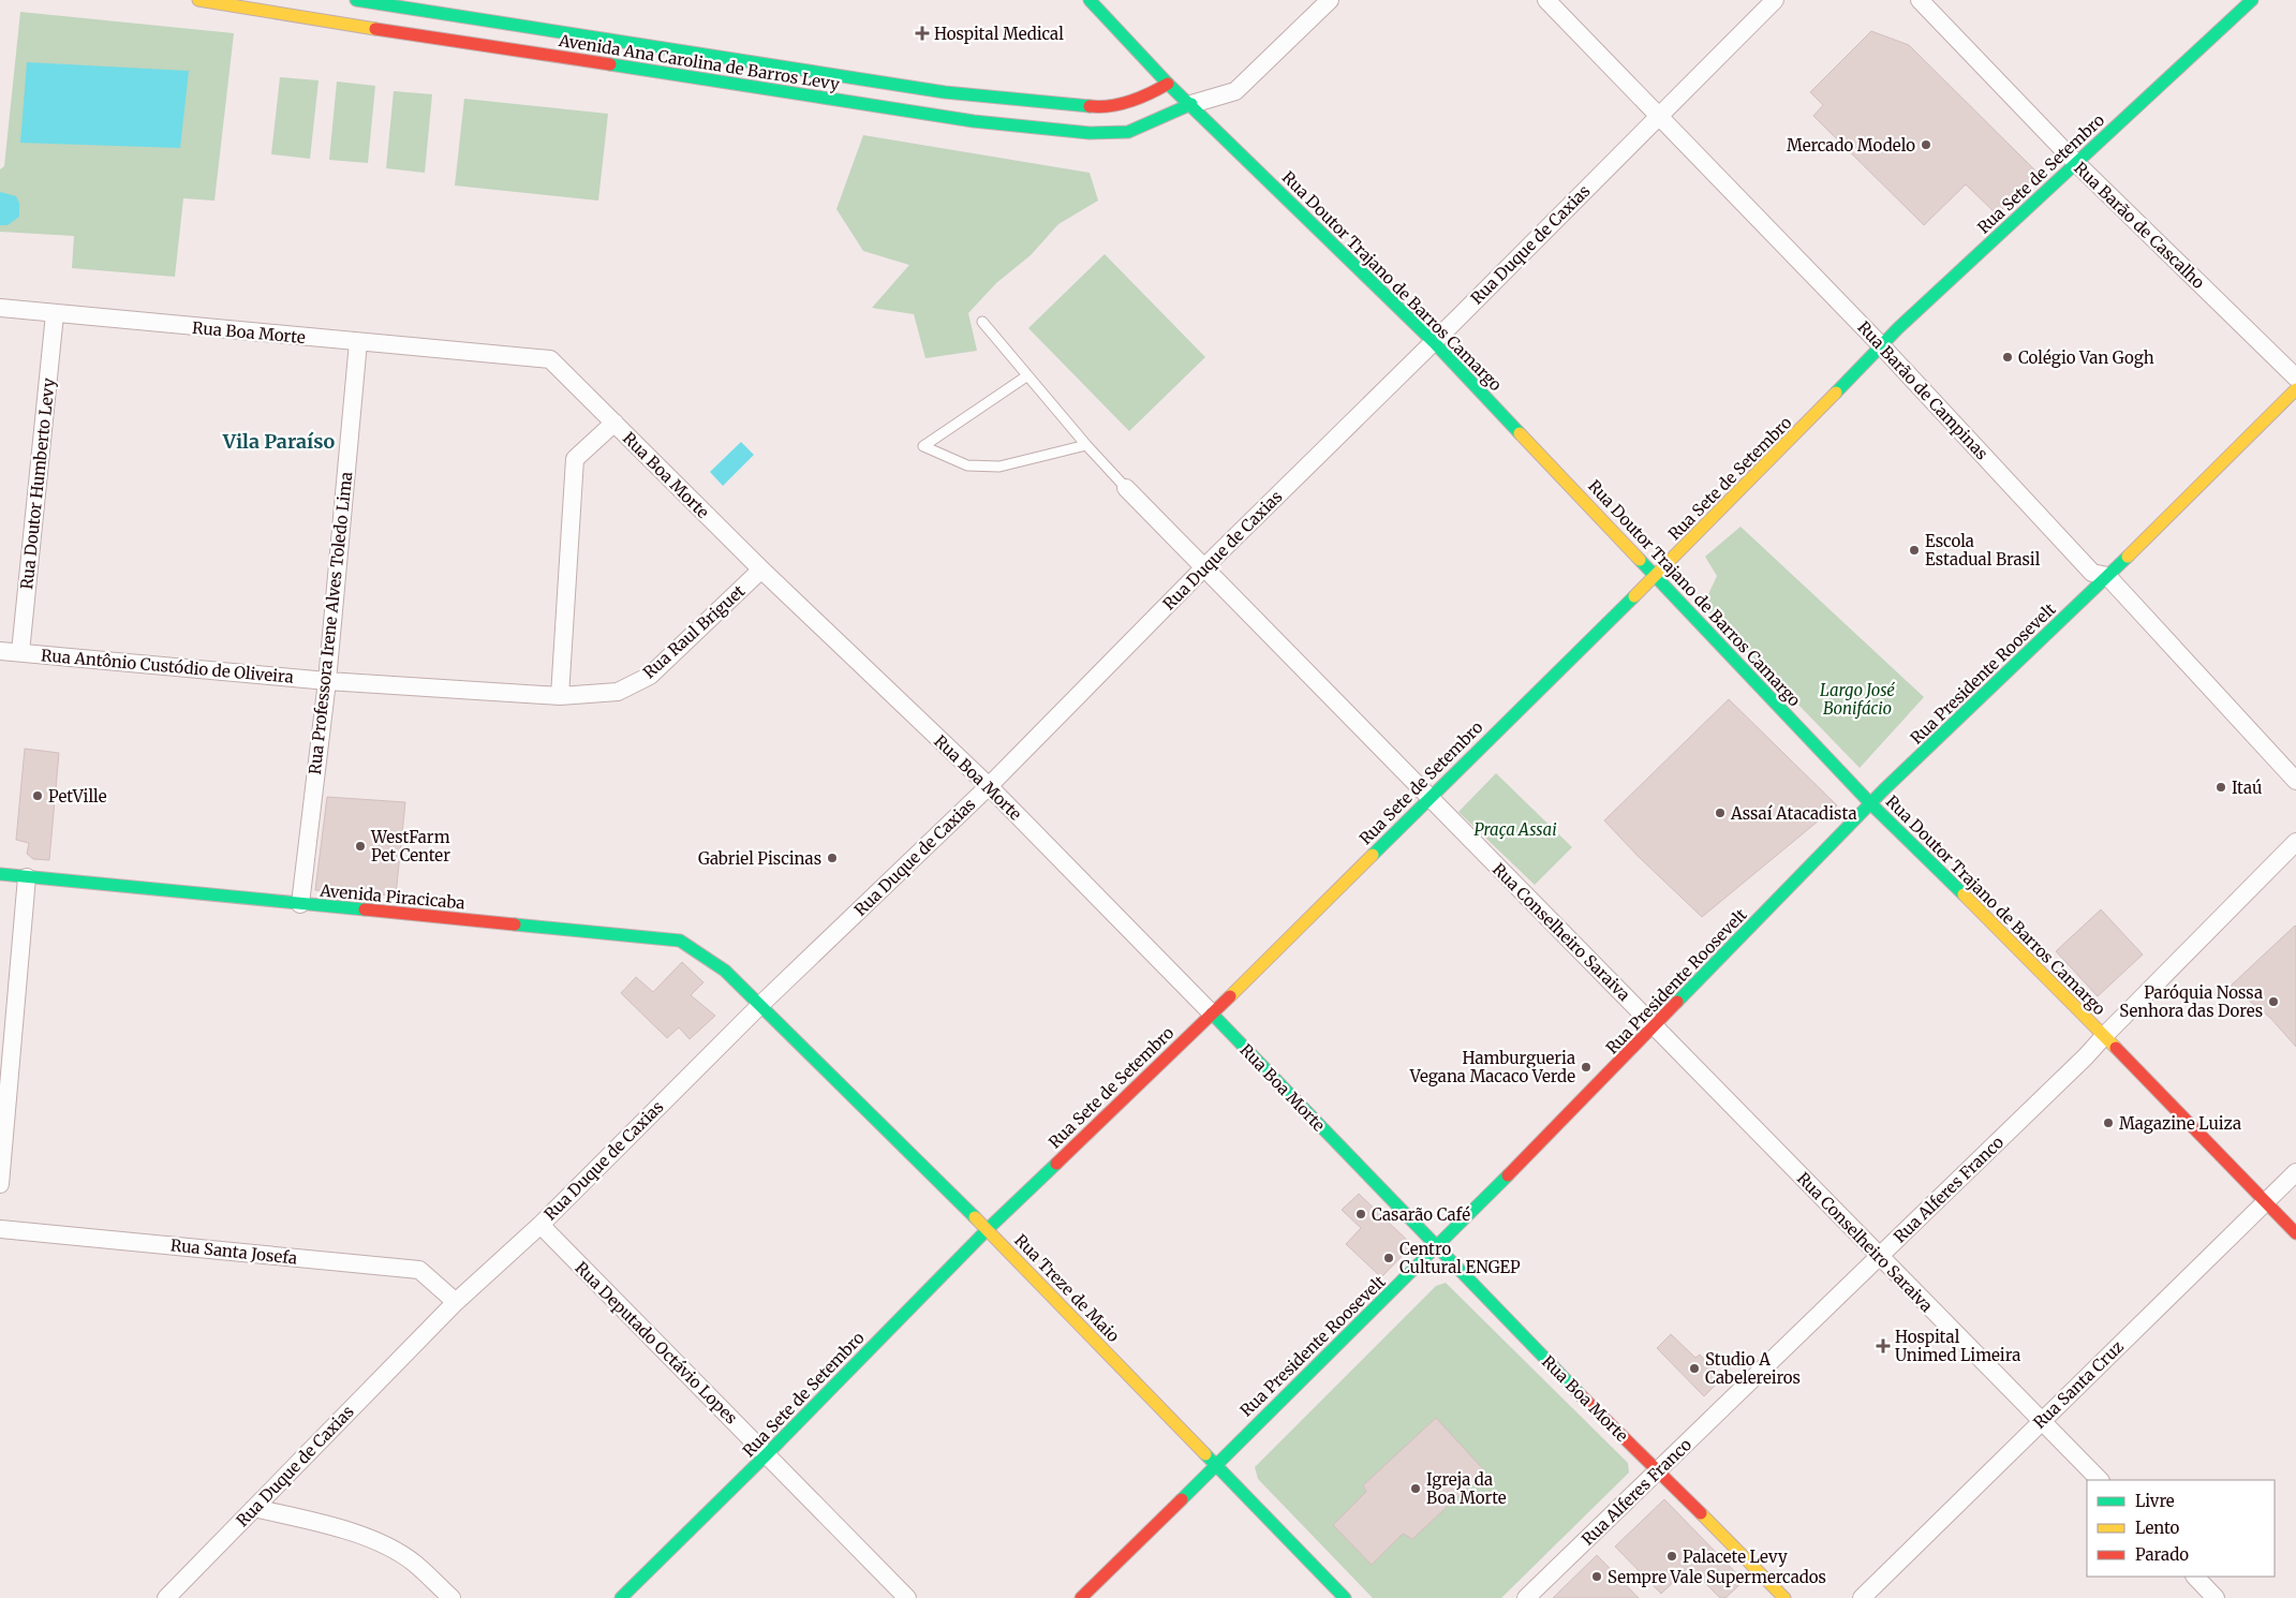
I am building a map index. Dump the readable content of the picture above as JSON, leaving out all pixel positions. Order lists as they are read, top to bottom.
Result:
{
  "streets": {
    "main road": [
      "Avenida Ana Carolina de Barros Levy",
      "Rua Sete de Setembro",
      "Rua Doutor Trajano de Barros Camargo",
      "Rua Boa Morte",
      "Rua Presidente Roosevelt",
      "Avenida Piracicaba",
      "Rua Treze de Maio"
    ],
    "street": [
      "Rua Barão de Cascalho",
      "Rua Duque de Caxias",
      "Rua Barão de Campinas",
      "Rua Doutor Humberto Levy",
      "Rua Professora Irene Alves Toledo Lima",
      "Rua Raul Briguet",
      "Rua Antônio Custódio de Oliveira",
      "Rua Conselheiro Saraiva",
      "Rua Alferes Franco",
      "Rua Santa Josefa",
      "Rua Deputado Octávio Lopes",
      "Rua Santa Cruz"
    ]
  },
  "crossings": [
    ["Avenida Ana Carolina de Barros Levy", "Rua Doutor Trajano de Barros Camargo"],
    ["Rua Sete de Setembro", "Rua Barão de Cascalho"],
    ["Rua Sete de Setembro", "Rua Doutor Trajano de Barros Camargo"],
    ["Rua Sete de Setembro", "Rua Boa Morte"],
    ["Rua Sete de Setembro", "Rua Barão de Campinas"],
    ["Rua Sete de Setembro", "Rua Conselheiro Saraiva"],
    ["Rua Sete de Setembro", "Rua Treze de Maio"],
    ["Rua Sete de Setembro", "Rua Deputado Octávio Lopes"],
    ["Rua Duque de Caxias", "Rua Doutor Trajano de Barros Camargo"],
    ["Rua Duque de Caxias", "Rua Boa Morte"],
    ["Rua Duque de Caxias", "Rua Barão de Campinas"],
    ["Rua Duque de Caxias", "Avenida Piracicaba"],
    ["Rua Duque de Caxias", "Rua Conselheiro Saraiva"],
    ["Rua Duque de Caxias", "Rua Santa Josefa"],
    ["Rua Duque de Caxias", "Rua Treze de Maio"],
    ["Rua Duque de Caxias", "Rua Deputado Octávio Lopes"],
    ["Rua Doutor Trajano de Barros Camargo", "Rua Presidente Roosevelt"],
    ["Rua Doutor Trajano de Barros Camargo", "Rua Alferes Franco"],
    ["Rua Doutor Trajano de Barros Camargo", "Rua Santa Cruz"],
    ["Rua Boa Morte", "Rua Doutor Humberto Levy"],
    ["Rua Boa Morte", "Rua Professora Irene Alves Toledo Lima"],
    ["Rua Boa Morte", "Rua Raul Briguet"],
    ["Rua Boa Morte", "Rua Presidente Roosevelt"],
    ["Rua Boa Morte", "Rua Alferes Franco"],
    ["Rua Barão de Campinas", "Rua Presidente Roosevelt"],
    ["Rua Doutor Humberto Levy", "Rua Antônio Custódio de Oliveira"],
    ["Rua Professora Irene Alves Toledo Lima", "Rua Antônio Custódio de Oliveira"],
    ["Rua Professora Irene Alves Toledo Lima", "Avenida Piracicaba"],
    ["Rua Raul Briguet", "Rua Antônio Custódio de Oliveira"],
    ["Rua Presidente Roosevelt", "Rua Conselheiro Saraiva"],
    ["Rua Presidente Roosevelt", "Rua Treze de Maio"],
    ["Avenida Piracicaba", "Rua Treze de Maio"],
    ["Rua Conselheiro Saraiva", "Rua Alferes Franco"],
    ["Rua Conselheiro Saraiva", "Rua Santa Cruz"]
  ],
  "districts": ["Vila Paraíso"],
  "parks": ["Largo José Bonifácio", "Praça Assai"],
  "places": {
    "health": ["Hospital Medical", "Hospital Unimed Limeira"],
    "other": [
      "Mercado Modelo",
      "Colégio Van Gogh",
      "Escola Estadual Brasil",
      "Itaú",
      "PetVille",
      "Assaí Atacadista",
      "WestFarm Pet Center",
      "Gabriel Piscinas",
      "Paróquia Nossa Senhora das Dores",
      "Hamburgueria Vegana Macaco Verde",
      "Magazine Luiza",
      "Casarão Café",
      "Centro Cultural ENGEP",
      "Studio A Cabelereiros",
      "Igreja da Boa Morte",
      "Palacete Levy",
      "Sempre Vale Supermercados"
    ]
  },
  "legend": ["Livre", "Lento", "Parado"]
}
